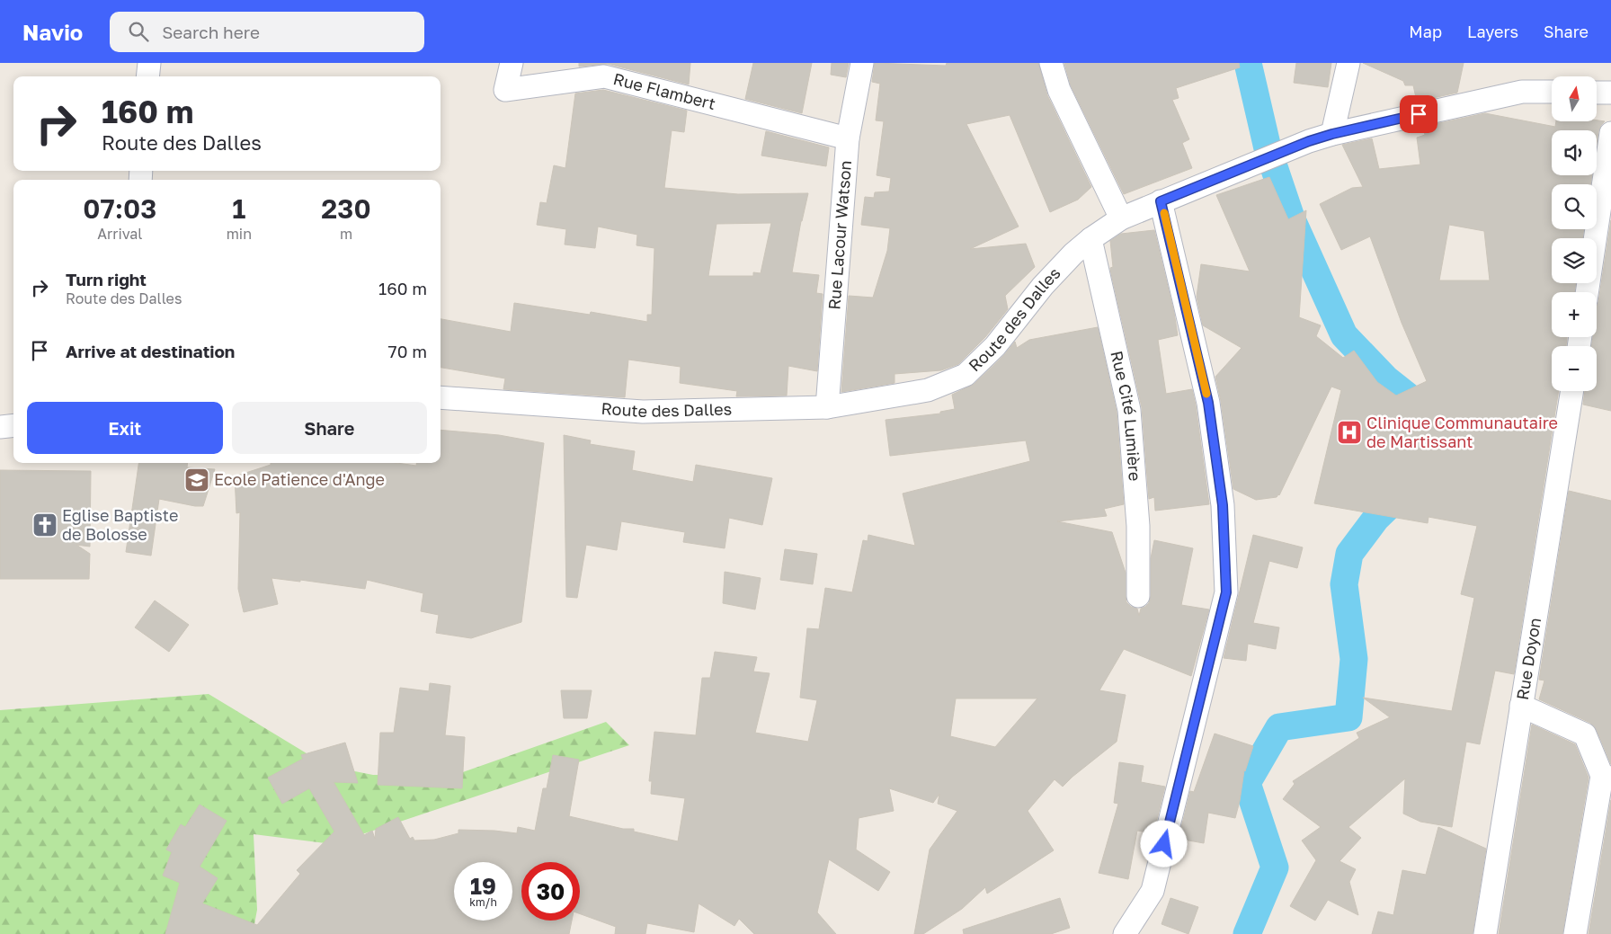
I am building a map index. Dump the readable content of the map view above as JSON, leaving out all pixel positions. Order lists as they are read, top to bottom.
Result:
{
  "streets": {
    "street": [
      "Rue Flambert",
      "Rue Lacour Watson",
      "Route des Dalles",
      "Rue Cité Lumière",
      "Rue Doyon"
    ]
  },
  "crossings": [
    ["Rue Flambert", "Rue Lacour Watson"],
    ["Rue Lacour Watson", "Route des Dalles"],
    ["Route des Dalles", "Rue Cité Lumière"]
  ],
  "places": {
    "hospital": ["Clinique Communautaire de Martissant"],
    "school or university": ["Ecole Patience d'Ange"],
    "church": ["Eglise Baptiste de Bolosse"]
  },
  "north": "top",
  "page": {
    "header": "Navio",
    "search": "Search here",
    "nav": ["Map", "Layers", "Share"],
    "map_buttons": ["+", "−"],
    "turn": ["160 m", "Route des Dalles"],
    "eta": [
      "07:03",
      "Arrival",
      "1",
      "min",
      "230",
      "m"
    ],
    "list": [
      {
        "name": "Turn right",
        "note": "Route des Dalles",
        "value": "160 m"
      },
      {
        "name": "Arrive at destination",
        "value": "70 m"
      }
    ],
    "buttons": ["Exit", "Share"],
    "speed": "19 km/h",
    "limit": "30"
  }
}
